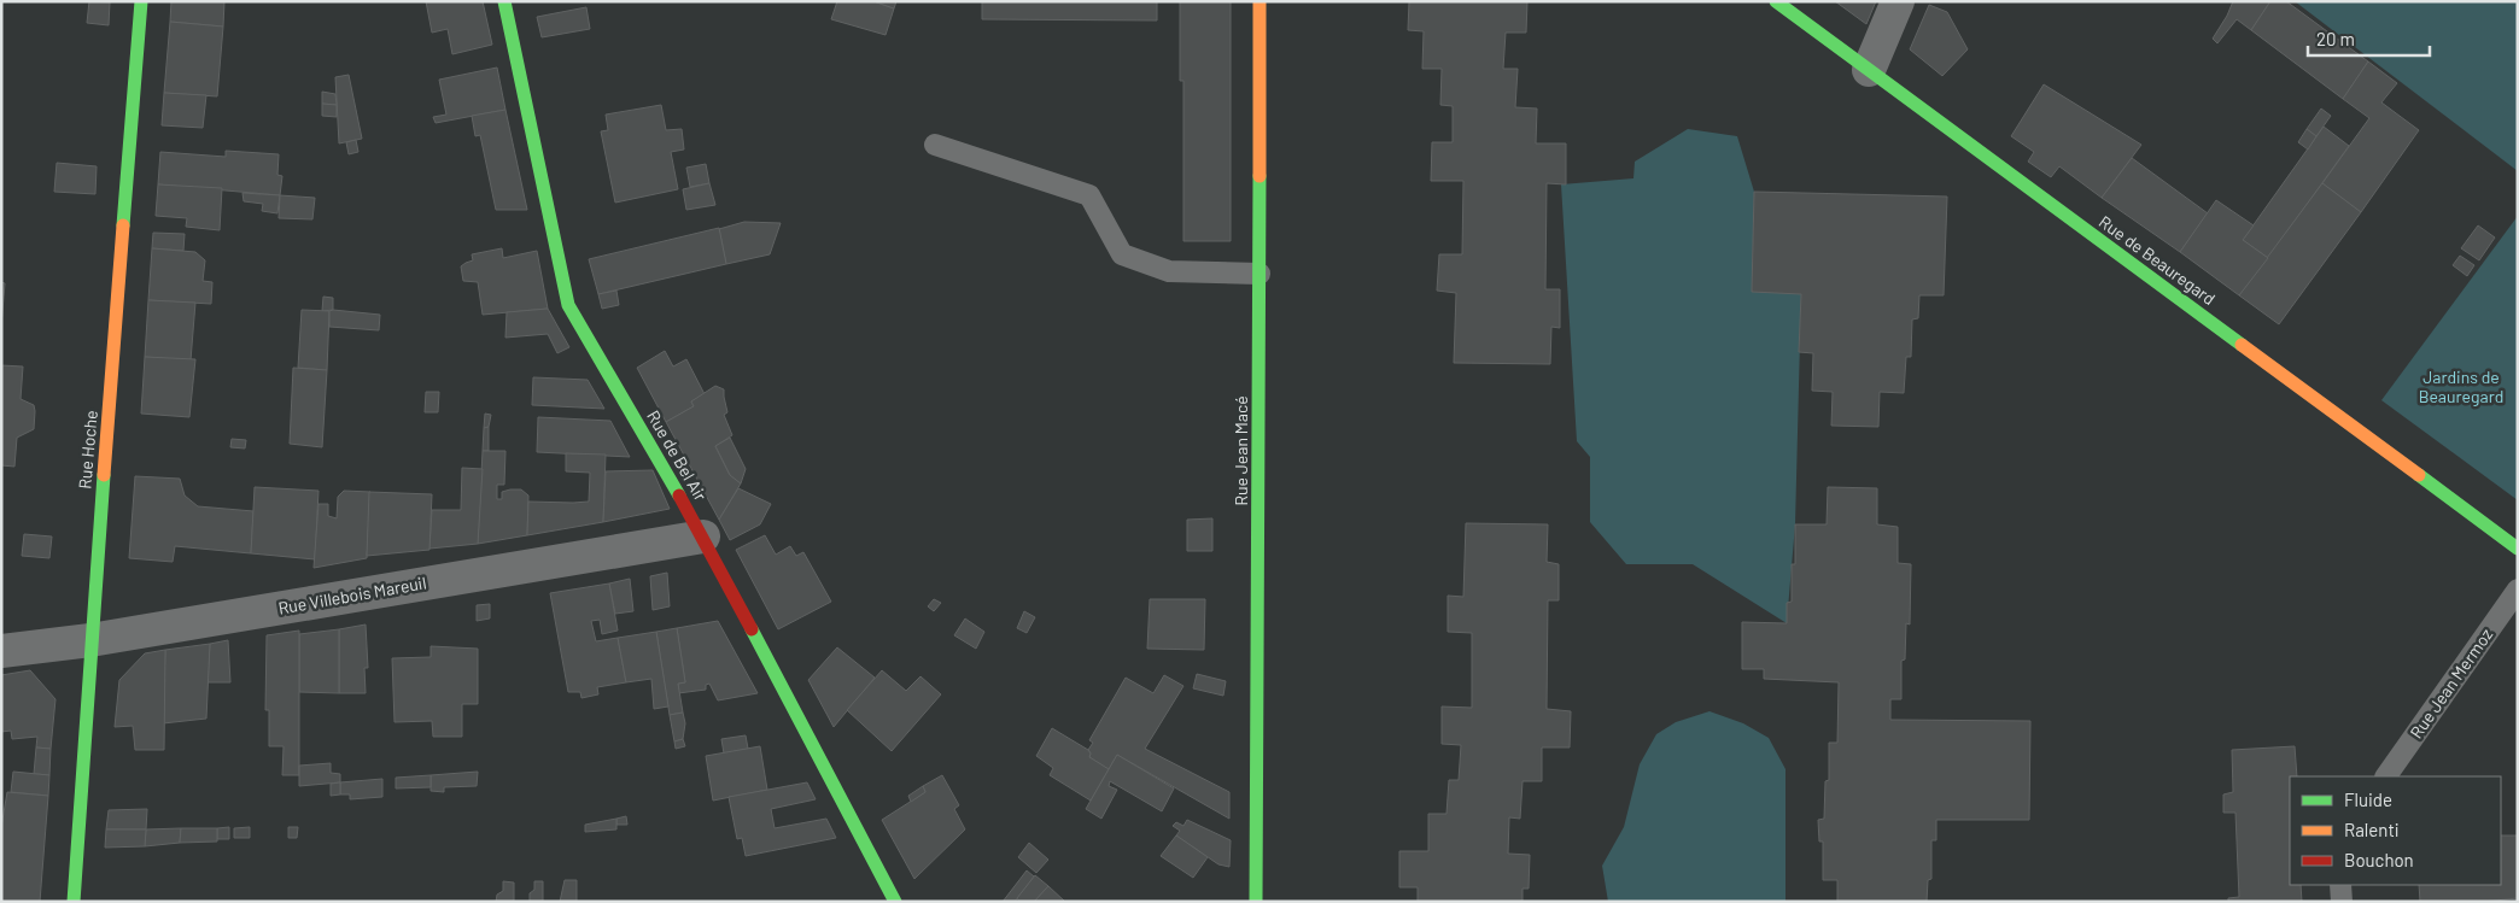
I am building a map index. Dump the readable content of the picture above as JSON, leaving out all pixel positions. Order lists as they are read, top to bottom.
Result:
{
  "streets": {
    "street": [
      "Rue de Beauregard",
      "Rue Hoche",
      "Rue Jean Macé",
      "Rue de Bel Air",
      "Rue Villebois Mareuil"
    ],
    "lane": ["Rue Jean Mermoz"]
  },
  "crossings": [
    ["Rue Hoche", "Rue Villebois Mareuil"],
    ["Rue de Bel Air", "Rue Villebois Mareuil"]
  ],
  "parks": ["Jardins de Beauregard"],
  "legend": ["Fluide", "Ralenti", "Bouchon"],
  "scale_bar": "20 m"
}
